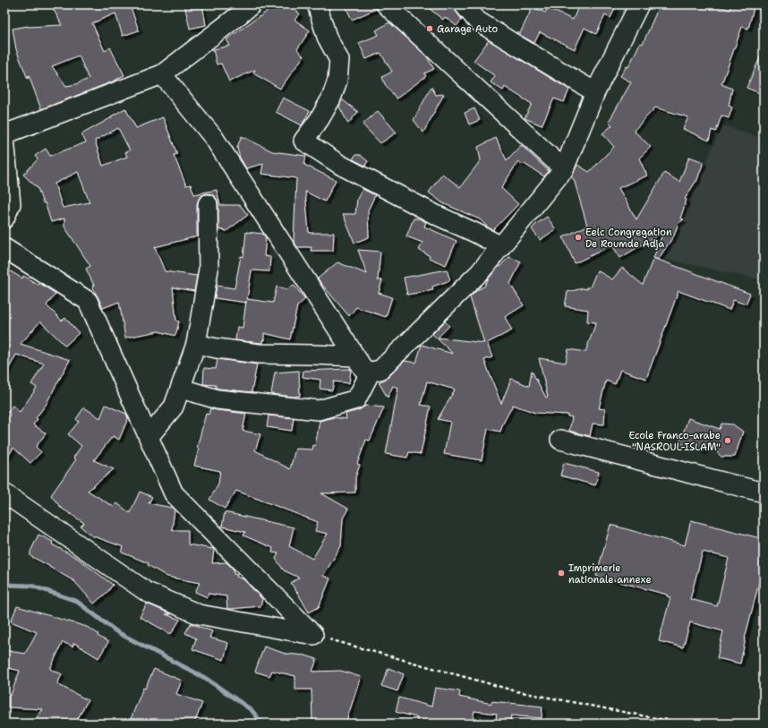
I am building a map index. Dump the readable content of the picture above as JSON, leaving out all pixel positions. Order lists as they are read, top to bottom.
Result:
{
  "places": [
    "Garage Auto",
    "Eelc Congregation De Roumde Adja",
    "Ecole Franco-arabe \"NASROUL-ISLAM\"",
    "Imprimerie nationale annexe"
  ]
}
